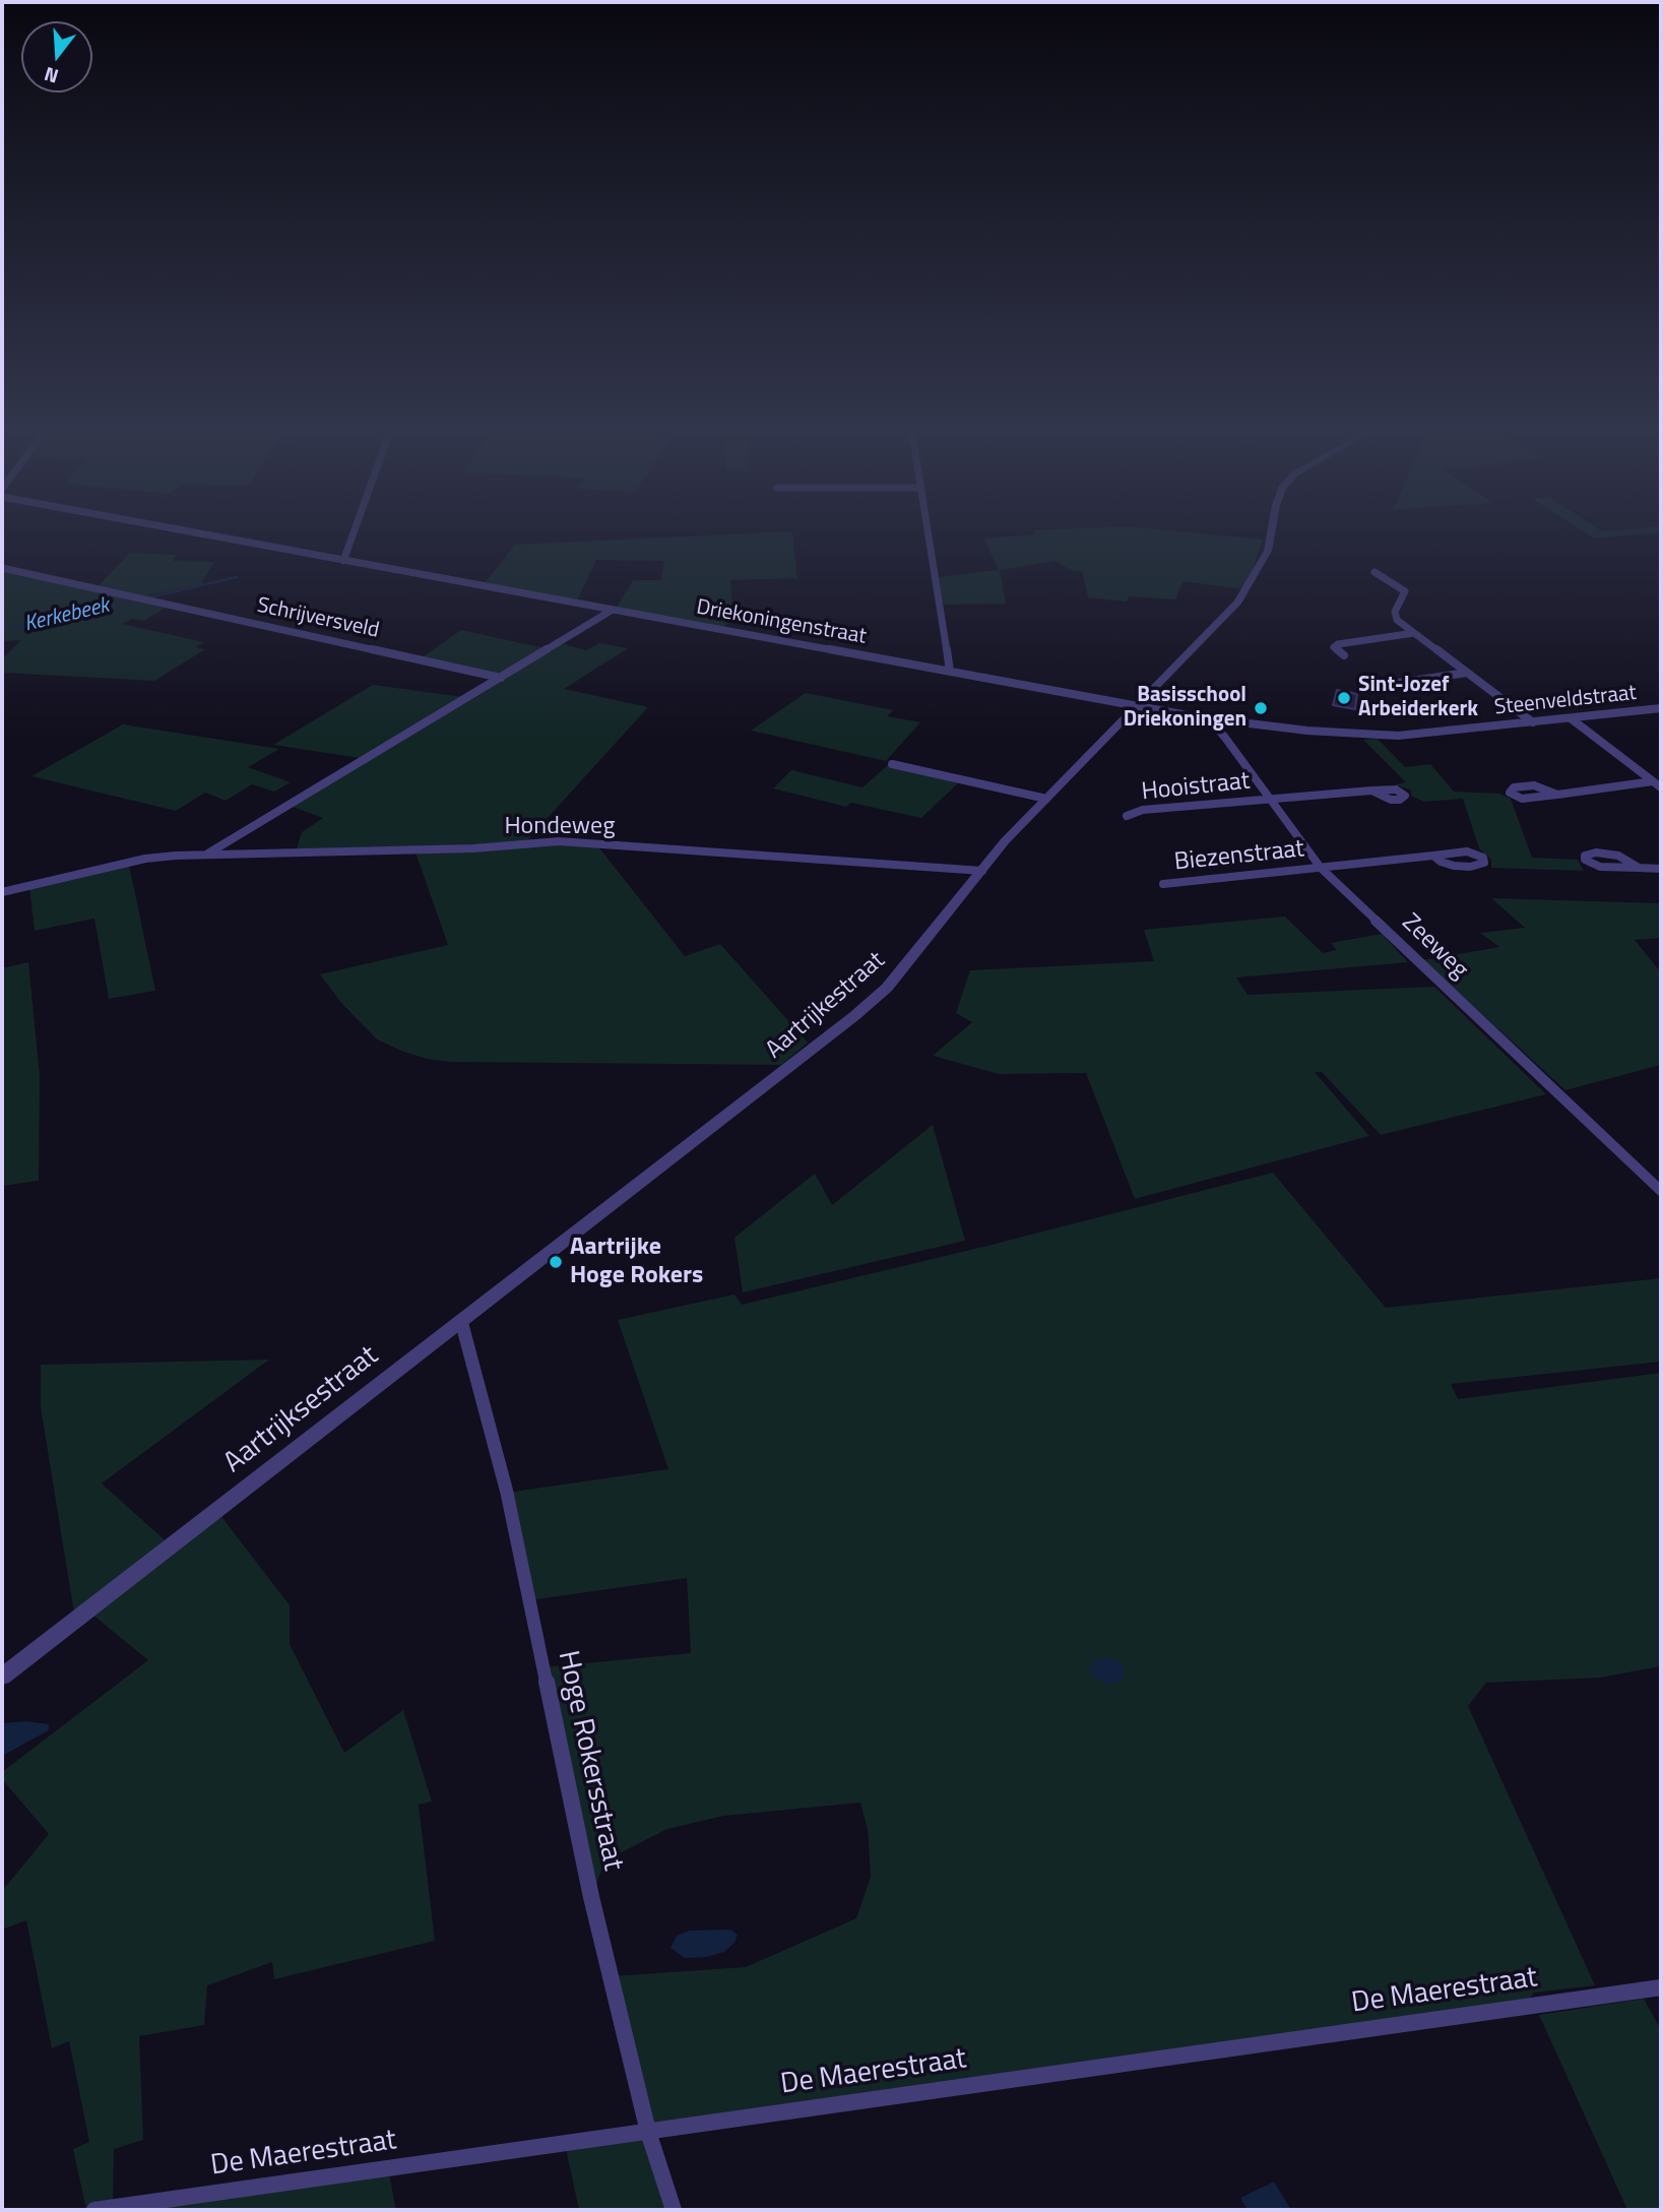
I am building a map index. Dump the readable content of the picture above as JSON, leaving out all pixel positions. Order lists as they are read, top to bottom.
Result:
{
  "streets": {
    "street": [
      "Schrijversveld",
      "Driekoningenstraat",
      "Steenveldstraat",
      "Hooistraat",
      "Hondeweg",
      "Biezenstraat",
      "Zeeweg",
      "Aartrijkestraat",
      "Aartrijksestraat",
      "Hoge Rokersstraat",
      "De Maerestraat"
    ]
  },
  "crossings": [
    ["Driekoningenstraat", "Steenveldstraat"],
    ["Driekoningenstraat", "Aartrijkestraat"],
    ["Steenveldstraat", "Zeeweg"],
    ["Steenveldstraat", "Aartrijkestraat"],
    ["Hooistraat", "Zeeweg"],
    ["Hondeweg", "Aartrijkestraat"],
    ["Biezenstraat", "Zeeweg"],
    ["Aartrijkestraat", "Aartrijksestraat"],
    ["Aartrijksestraat", "Hoge Rokersstraat"],
    ["Hoge Rokersstraat", "De Maerestraat"]
  ],
  "water": ["Kerkebeek"],
  "places": ["Sint-Jozef Arbeiderkerk", "Basisschool Driekoningen", "Aartrijke Hoge Rokers"],
  "north": "bottom"
}
